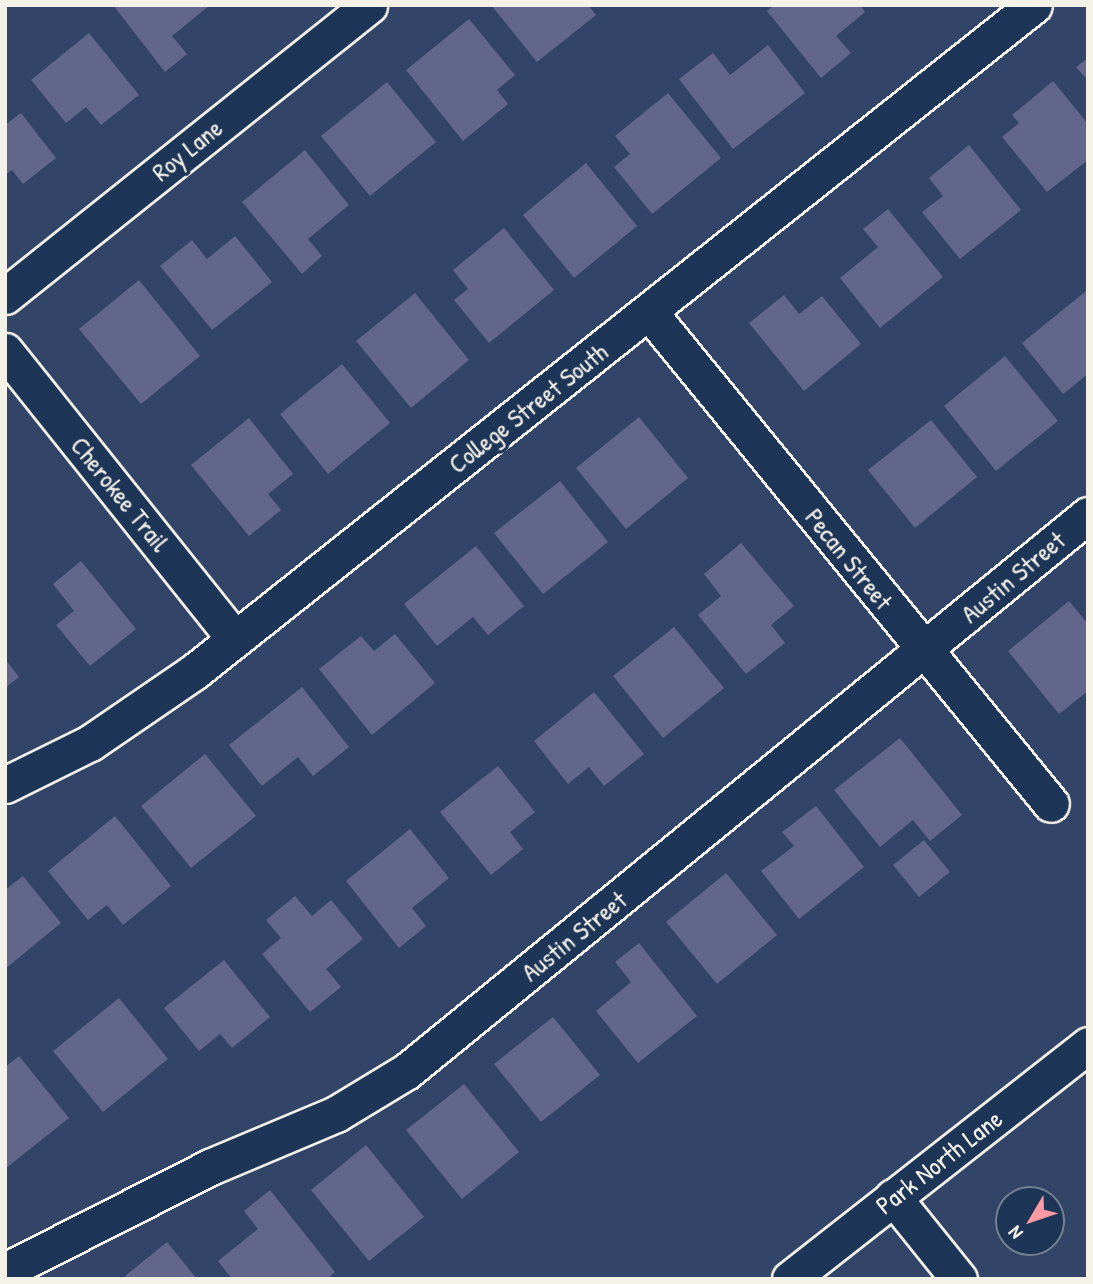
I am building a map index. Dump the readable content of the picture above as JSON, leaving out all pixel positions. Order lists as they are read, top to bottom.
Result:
{
  "streets": {
    "street": [
      "Roy Lane",
      "College Street South",
      "Cherokee Trail",
      "Pecan Street",
      "Austin Street",
      "Park North Lane"
    ]
  },
  "crossings": [
    ["College Street South", "Cherokee Trail"],
    ["College Street South", "Pecan Street"],
    ["Pecan Street", "Austin Street"]
  ],
  "north": "bottom left"
}
